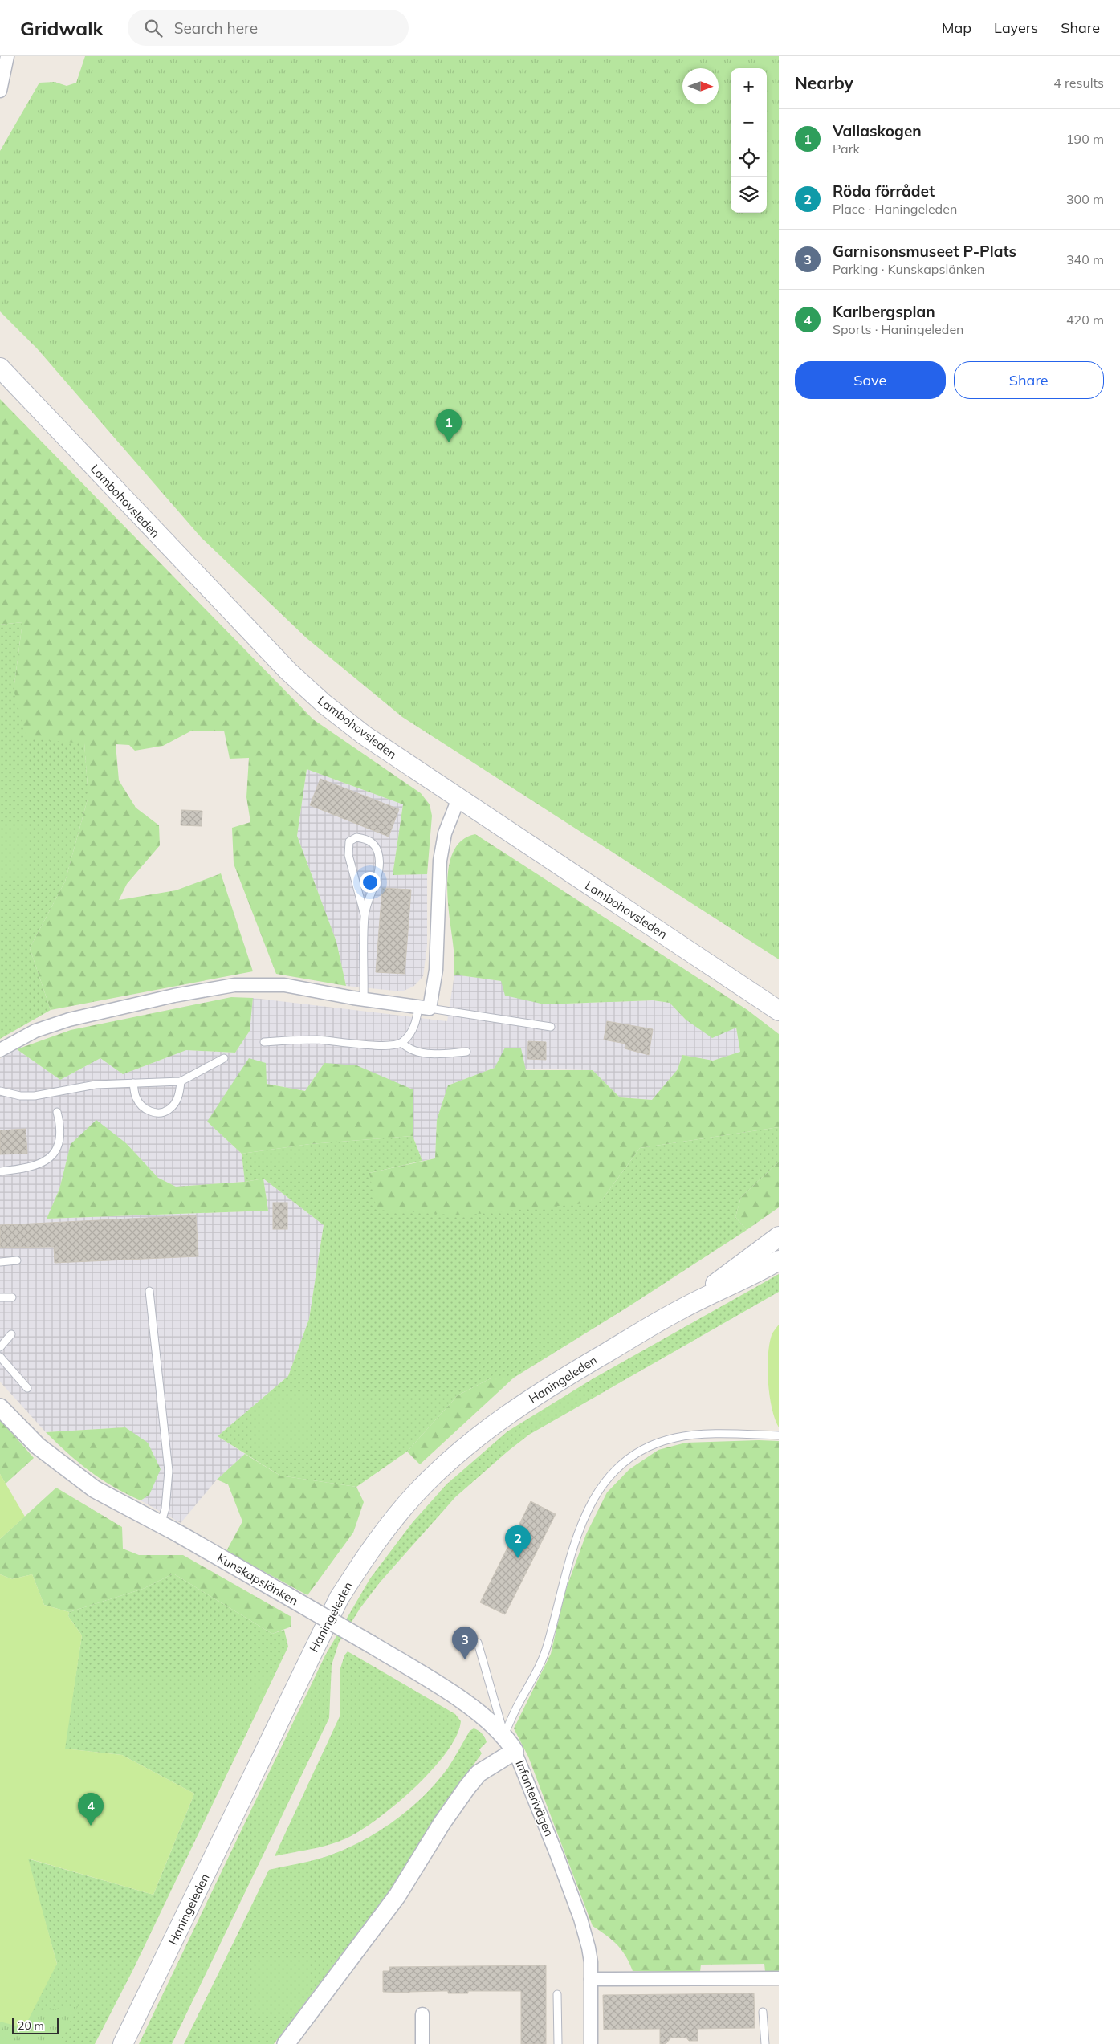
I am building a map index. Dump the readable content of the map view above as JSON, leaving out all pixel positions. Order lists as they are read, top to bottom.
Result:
{
  "streets": {
    "main road": ["Lambohovsleden", "Haningeleden"],
    "street": ["Kunskapslänken", "Infanterivägen"]
  },
  "crossings": [
    ["Kunskapslänken", "Infanterivägen"]
  ],
  "scale_bar": "20 m",
  "north": "right",
  "page": {
    "header": "Gridwalk",
    "search": "Search here",
    "nav": ["Map", "Layers", "Share"],
    "heading": ["Nearby", "4 results"],
    "map_buttons": ["+", "−"],
    "list": [
      {
        "mark": "1",
        "name": "Vallaskogen",
        "note": "Park",
        "value": "190 m"
      },
      {
        "mark": "2",
        "name": "Röda förrådet",
        "note": "Place · Haningeleden",
        "value": "300 m"
      },
      {
        "mark": "3",
        "name": "Garnisonsmuseet P-Plats",
        "note": "Parking · Kunskapslänken",
        "value": "340 m"
      },
      {
        "mark": "4",
        "name": "Karlbergsplan",
        "note": "Sports · Haningeleden",
        "value": "420 m"
      }
    ],
    "buttons": ["Save", "Share"],
    "pins": [
      "1",
      "2",
      "3",
      "4"
    ],
    "scale": "20 m"
  }
}
